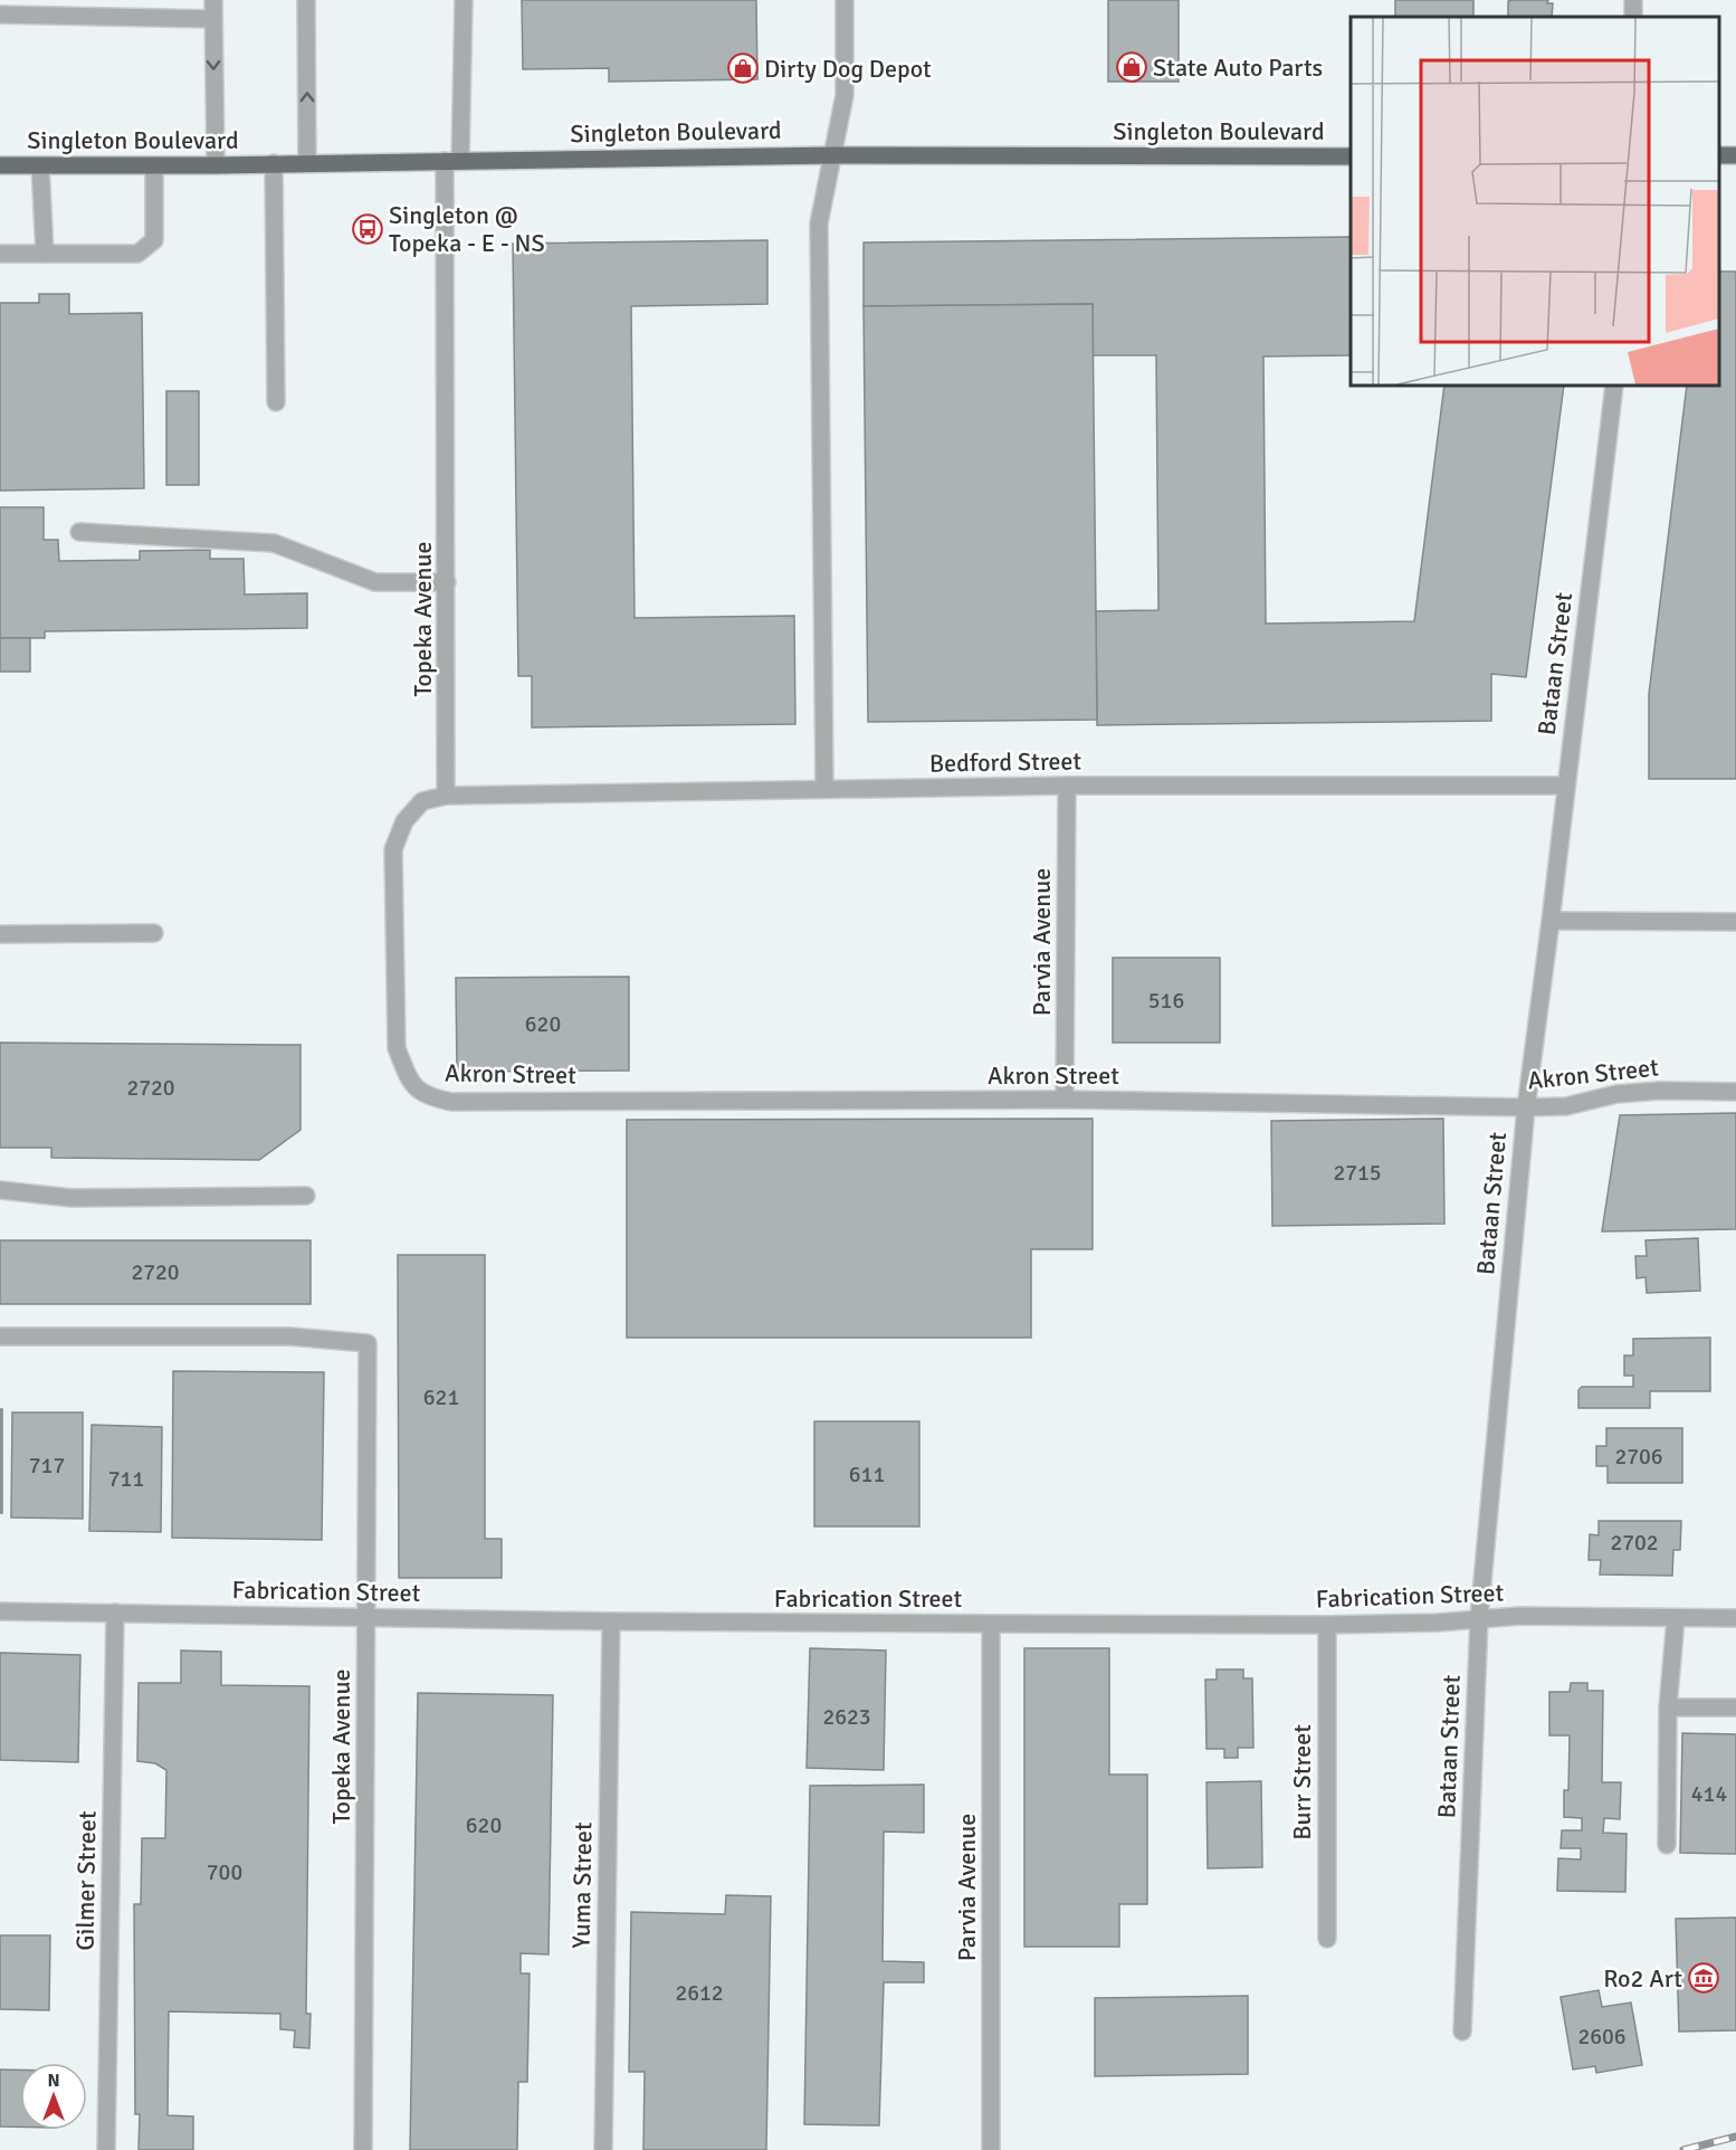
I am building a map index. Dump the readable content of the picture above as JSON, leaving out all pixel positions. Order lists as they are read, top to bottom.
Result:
{
  "streets": {
    "main road": ["Singleton Boulevard"],
    "street": [
      "Topeka Avenue",
      "Bataan Street",
      "Bedford Street",
      "Parvia Avenue",
      "Akron Street",
      "Fabrication Street",
      "Burr Street",
      "Gilmer Street",
      "Yuma Street"
    ]
  },
  "crossings": [
    ["Singleton Boulevard", "Topeka Avenue"],
    ["Topeka Avenue", "Bedford Street"],
    ["Topeka Avenue", "Akron Street"],
    ["Topeka Avenue", "Fabrication Street"],
    ["Bataan Street", "Bedford Street"],
    ["Bataan Street", "Akron Street"],
    ["Bataan Street", "Fabrication Street"],
    ["Bedford Street", "Parvia Avenue"],
    ["Bedford Street", "Akron Street"],
    ["Parvia Avenue", "Akron Street"],
    ["Parvia Avenue", "Fabrication Street"],
    ["Fabrication Street", "Burr Street"],
    ["Fabrication Street", "Gilmer Street"],
    ["Fabrication Street", "Yuma Street"]
  ],
  "places": {
    "shop": ["State Auto Parts", "Dirty Dog Depot"],
    "bus stop": ["Singleton @ Topeka - E - NS"],
    "museum": ["Ro2 Art"]
  },
  "house_numbers": [
    "516",
    "620",
    "2720",
    "2715",
    "2720",
    "621",
    "2706",
    "717",
    "611",
    "711",
    "2702",
    "2623",
    "414",
    "620",
    "700",
    "2612",
    "2606"
  ],
  "north": "top"
}
